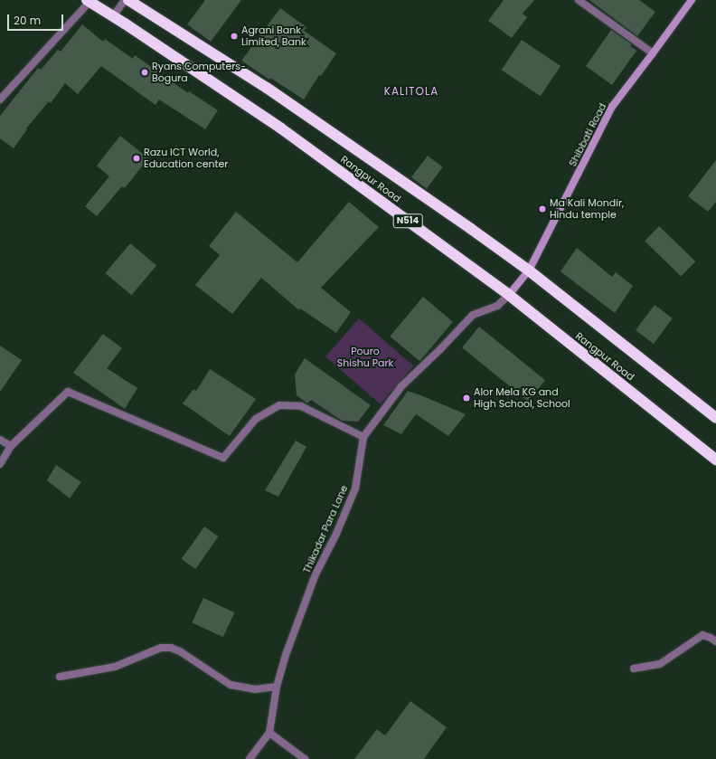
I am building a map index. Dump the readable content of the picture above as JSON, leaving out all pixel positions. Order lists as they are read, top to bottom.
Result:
{
  "streets": {
    "highway": ["Rangpur Road", "N514"],
    "street": ["Shibbati Road", "Thikadar Para Lane"]
  },
  "crossings": [
    ["Shibbati Road", "Rangpur Road"],
    ["Shibbati Road", "Thikadar Para Lane"],
    ["Rangpur Road", "Thikadar Para Lane"]
  ],
  "districts": ["KALITOLA"],
  "parks": ["Pouro Shishu Park"],
  "places": [
    "Agrani Bank Limited, Bank",
    "Ryans Computers- Bogura",
    "Razu ICT World, Education center",
    "Ma Kali Mondir, Hindu temple",
    "Alor Mela KG and High School, School"
  ],
  "scale_bar": "20 m"
}
